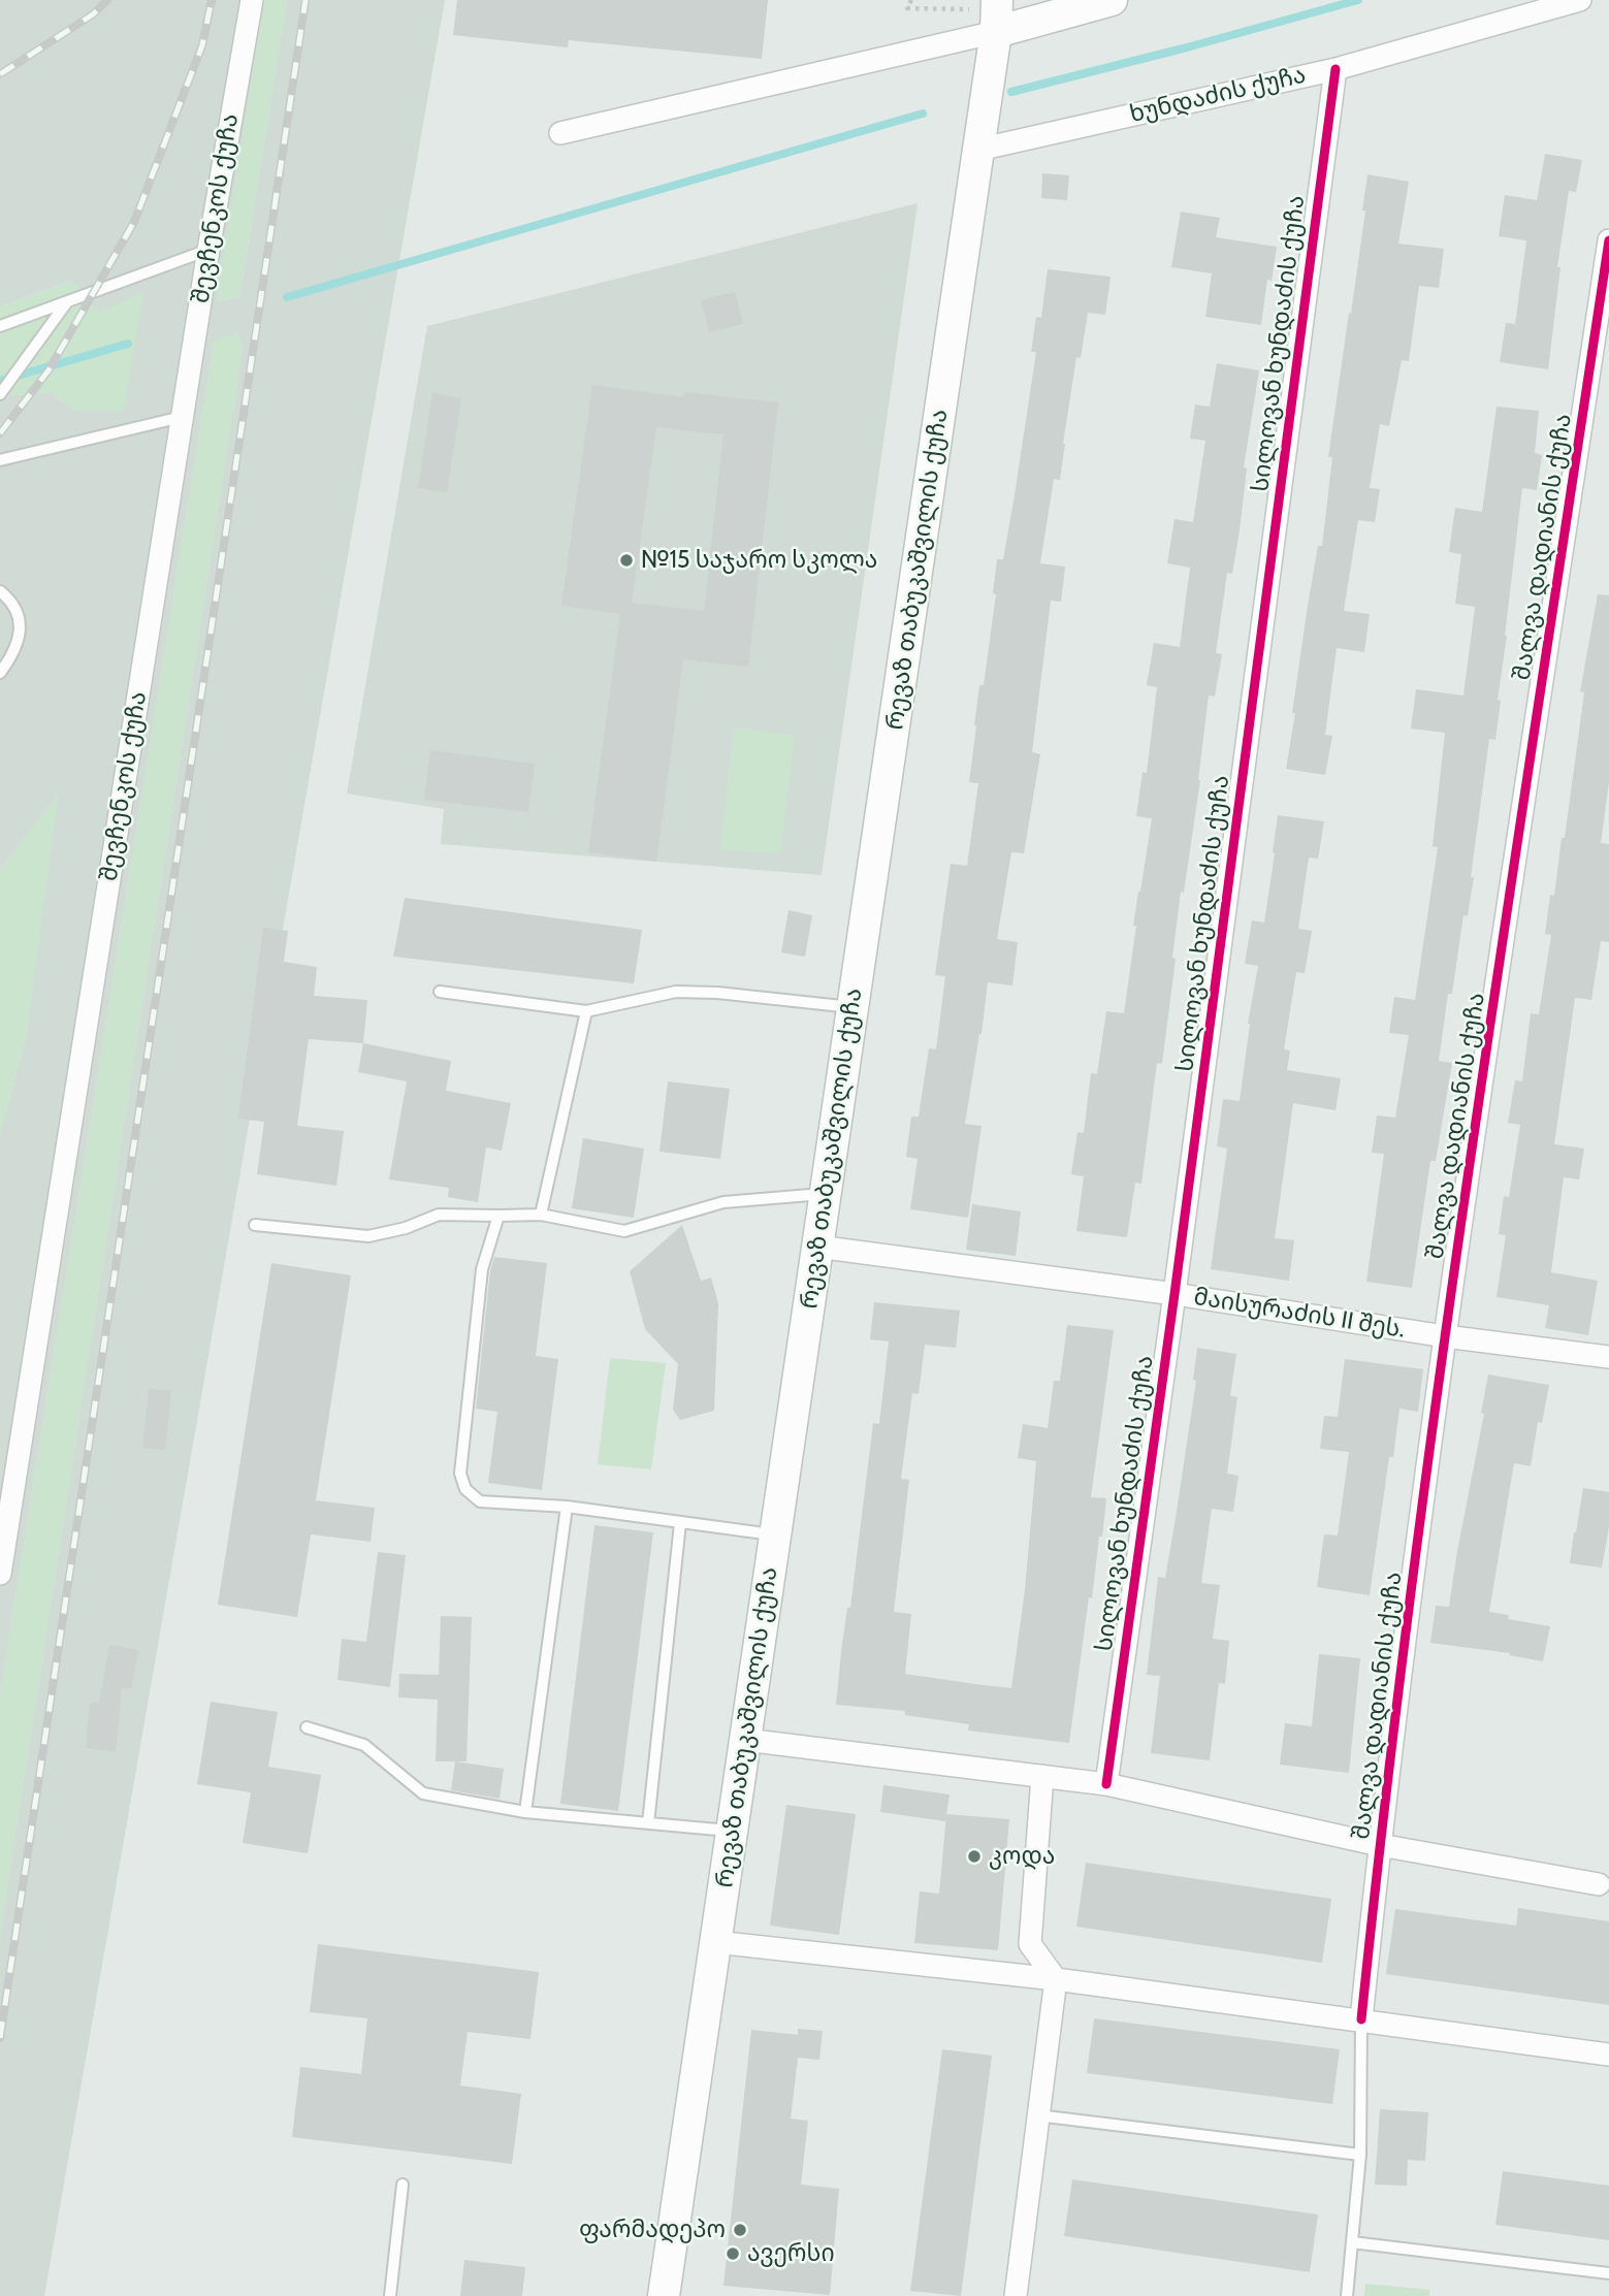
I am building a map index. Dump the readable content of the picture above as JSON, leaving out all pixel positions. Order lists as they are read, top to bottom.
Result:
{
  "streets": {
    "main road": ["რევაზ თაბუკაშვილის ქუჩა"],
    "street": [
      "ხუნდაძის ქუჩა",
      "შევჩენკოს ქუჩა",
      "სილოვან ხუნდაძის ქუჩა",
      "შალვა დადიანის ქუჩა",
      "მაისურაძის II შეს."
    ]
  },
  "crossings": [
    ["ხუნდაძის ქუჩა", "სილოვან ხუნდაძის ქუჩა"],
    ["ხუნდაძის ქუჩა", "რევაზ თაბუკაშვილის ქუჩა"],
    ["სილოვან ხუნდაძის ქუჩა", "მაისურაძის II შეს."],
    ["შალვა დადიანის ქუჩა", "მაისურაძის II შეს."],
    ["რევაზ თაბუკაშვილის ქუჩა", "მაისურაძის II შეს."]
  ],
  "places": [
    "№15 საჯარო სკოლა",
    "კოდა",
    "ფარმადეპო",
    "ავერსი"
  ]
}
